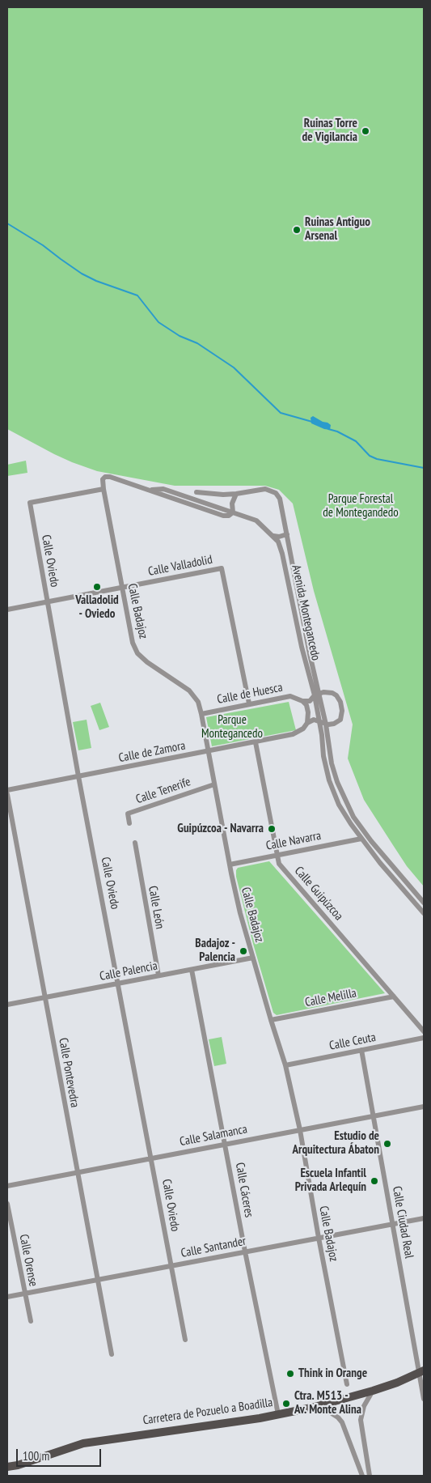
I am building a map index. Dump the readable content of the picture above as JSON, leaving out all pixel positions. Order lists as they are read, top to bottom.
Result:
{
  "streets": {
    "main road": ["Carretera de Pozuelo a Boadilla"],
    "street": [
      "Calle Oviedo",
      "Calle Valladolid",
      "Calle Badajoz",
      "Avenida Montegancedo",
      "Calle de Huesca",
      "Calle de Zamora",
      "Calle Tenerife",
      "Calle Navarra",
      "Calle Guipúzcoa",
      "Calle León",
      "Calle Palencia",
      "Calle Melilla",
      "Calle Ceuta",
      "Calle Pontevedra",
      "Calle Salamanca",
      "Calle Cáceres",
      "Calle Ciudad Real",
      "Calle Santander",
      "Calle Orense"
    ]
  },
  "crossings": [
    ["Calle Oviedo", "Calle Valladolid"],
    ["Calle Oviedo", "Calle Badajoz"],
    ["Calle Oviedo", "Calle de Zamora"],
    ["Calle Oviedo", "Calle Palencia"],
    ["Calle Oviedo", "Calle Salamanca"],
    ["Calle Oviedo", "Calle Santander"],
    ["Calle Valladolid", "Calle Badajoz"],
    ["Calle Valladolid", "Calle de Huesca"],
    ["Calle Badajoz", "Avenida Montegancedo"],
    ["Calle Badajoz", "Calle de Huesca"],
    ["Calle Badajoz", "Calle de Zamora"],
    ["Calle Badajoz", "Calle Tenerife"],
    ["Calle Badajoz", "Calle Navarra"],
    ["Calle Badajoz", "Calle Palencia"],
    ["Calle Badajoz", "Calle Melilla"],
    ["Calle Badajoz", "Calle Ceuta"],
    ["Calle Badajoz", "Calle Salamanca"],
    ["Calle Badajoz", "Calle Santander"],
    ["Avenida Montegancedo", "Calle Navarra"],
    ["Calle de Zamora", "Calle Guipúzcoa"],
    ["Calle Navarra", "Calle Guipúzcoa"],
    ["Calle Guipúzcoa", "Calle Melilla"],
    ["Calle León", "Calle Palencia"],
    ["Calle Palencia", "Calle Pontevedra"],
    ["Calle Palencia", "Calle Cáceres"],
    ["Calle Ceuta", "Calle Ciudad Real"],
    ["Calle Pontevedra", "Calle Salamanca"],
    ["Calle Pontevedra", "Calle Santander"],
    ["Calle Salamanca", "Calle Cáceres"],
    ["Calle Salamanca", "Calle Ciudad Real"],
    ["Calle Cáceres", "Calle Santander"],
    ["Calle Cáceres", "Carretera de Pozuelo a Boadilla"],
    ["Calle Ciudad Real", "Calle Santander"],
    ["Calle Ciudad Real", "Carretera de Pozuelo a Boadilla"],
    ["Calle Santander", "Calle Orense"]
  ],
  "parks": ["Parque Forestal de Montegandedo", "Parque Montegancedo"],
  "places": [
    "Ruinas Torre de Vigilancia",
    "Ruinas Antiguo Arsenal",
    "Valladolid - Oviedo",
    "Guipúzcoa - Navarra",
    "Badajoz - Palencia",
    "Estudio de Arquitectura Ábaton",
    "Escuela Infantil Privada Arlequín",
    "Think in Orange",
    "Ctra. M513 - Av. Monte Alina"
  ],
  "scale_bar": "100 m"
}
